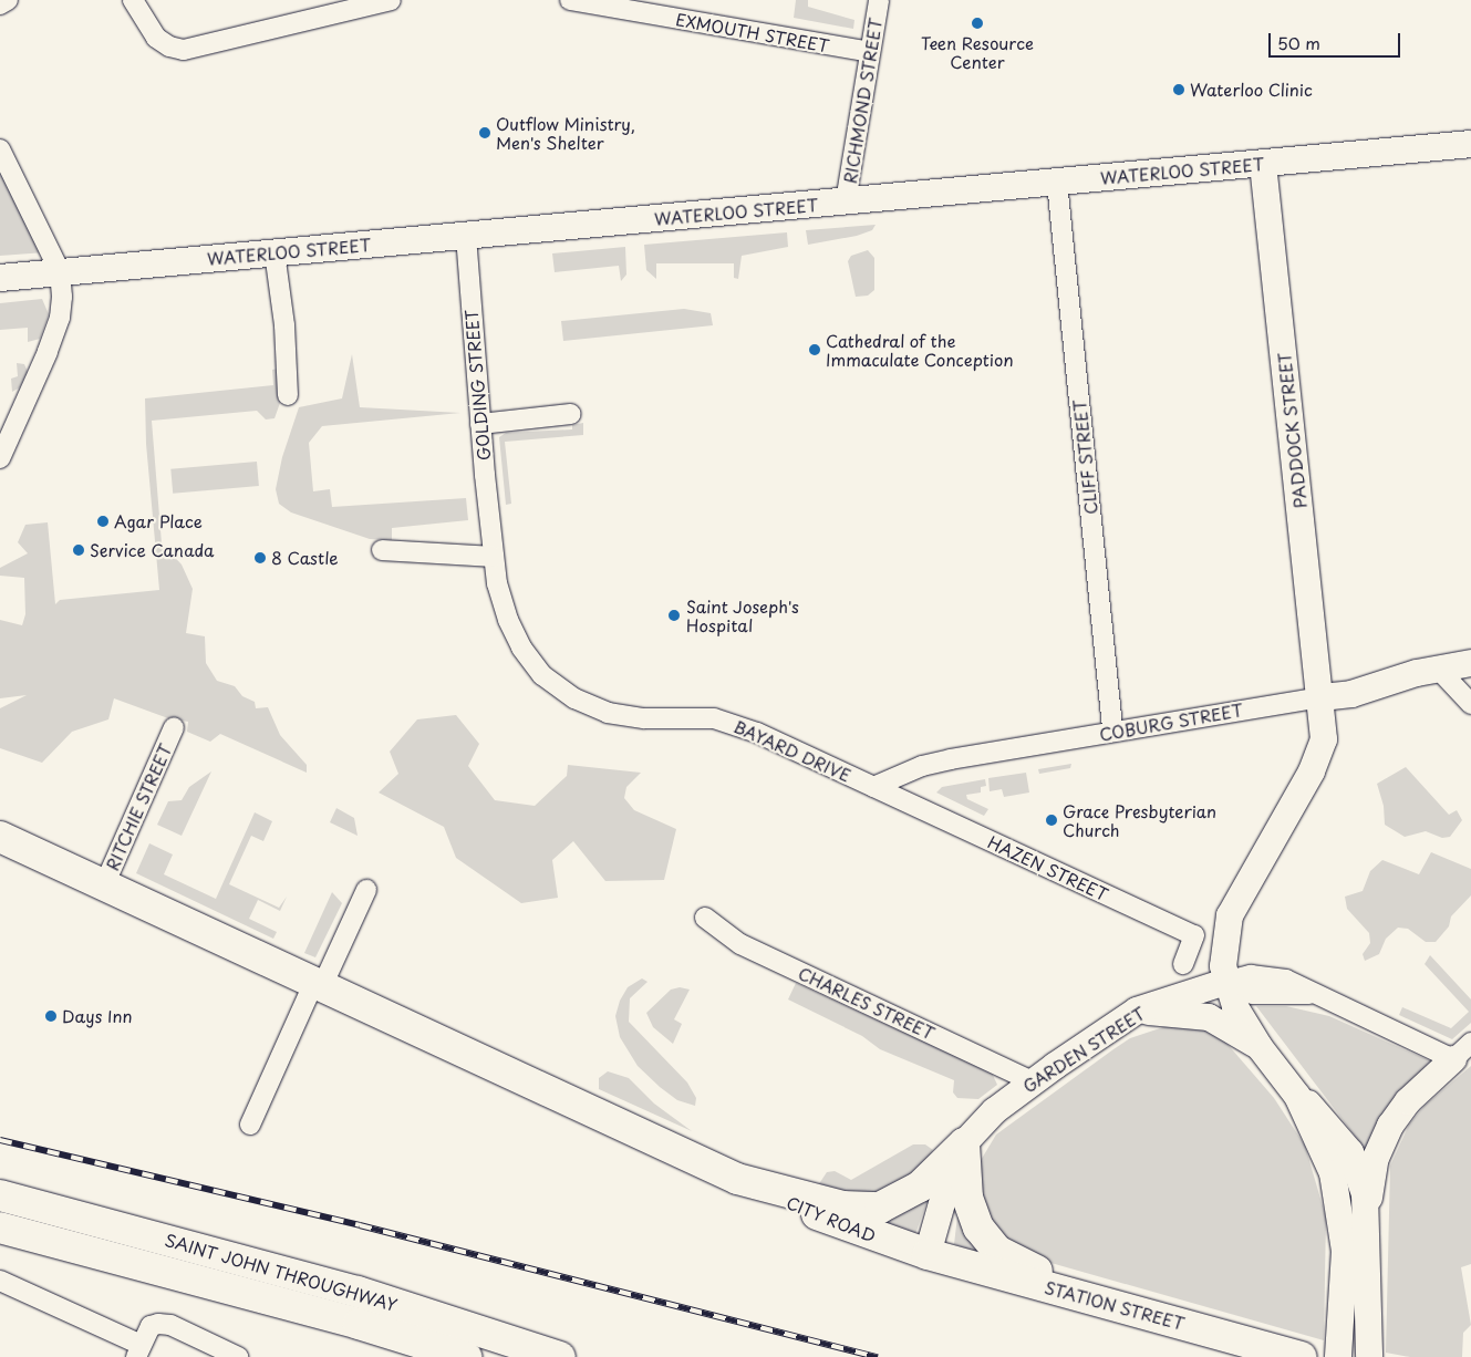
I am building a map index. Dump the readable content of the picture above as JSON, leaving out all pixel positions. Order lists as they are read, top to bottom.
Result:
{
  "streets": {
    "main road": ["CITY ROAD", "SAINT JOHN THROUGHWAY", "STATION STREET"],
    "street": [
      "EXMOUTH STREET",
      "RICHMOND STREET",
      "WATERLOO STREET",
      "GOLDING STREET",
      "PADDOCK STREET",
      "CLIFF STREET",
      "COBURG STREET",
      "BAYARD DRIVE",
      "RITCHIE STREET",
      "HAZEN STREET",
      "CHARLES STREET",
      "GARDEN STREET"
    ]
  },
  "crossings": [
    ["EXMOUTH STREET", "RICHMOND STREET"],
    ["RICHMOND STREET", "WATERLOO STREET"],
    ["WATERLOO STREET", "GOLDING STREET"],
    ["WATERLOO STREET", "PADDOCK STREET"],
    ["WATERLOO STREET", "CLIFF STREET"],
    ["GOLDING STREET", "BAYARD DRIVE"],
    ["PADDOCK STREET", "COBURG STREET"],
    ["CLIFF STREET", "COBURG STREET"],
    ["COBURG STREET", "BAYARD DRIVE"],
    ["COBURG STREET", "HAZEN STREET"],
    ["BAYARD DRIVE", "HAZEN STREET"],
    ["CHARLES STREET", "GARDEN STREET"],
    ["GARDEN STREET", "CITY ROAD"],
    ["GARDEN STREET", "STATION STREET"],
    ["CITY ROAD", "STATION STREET"]
  ],
  "places": [
    "Teen Resource Center",
    "Waterloo Clinic",
    "Outflow Ministry, Men's Shelter",
    "Cathedral of the Immaculate Conception",
    "Agar Place",
    "Service Canada",
    "8 Castle",
    "Saint Joseph's Hospital",
    "Grace Presbyterian Church",
    "Days Inn"
  ],
  "scale_bar": "50 m"
}
